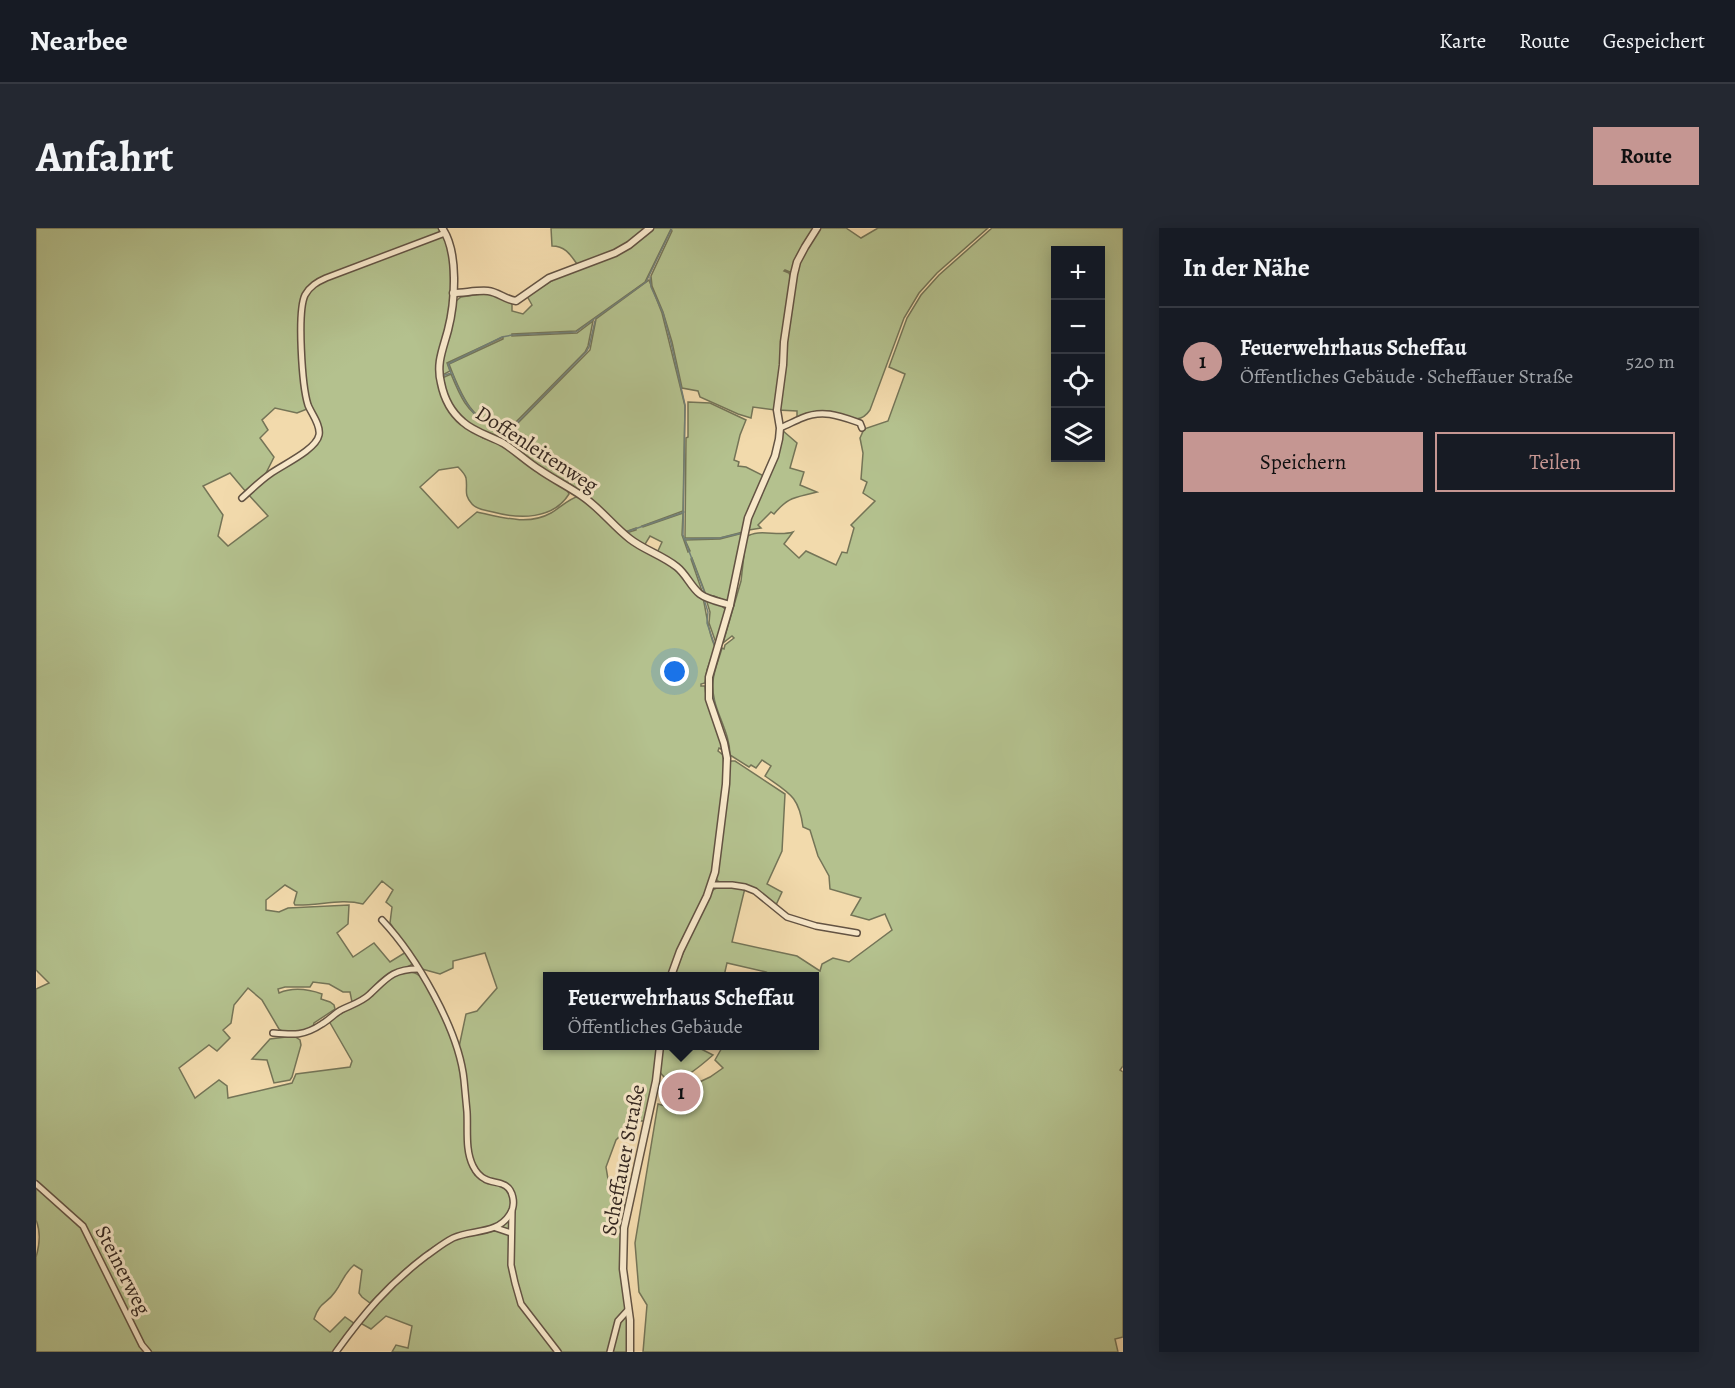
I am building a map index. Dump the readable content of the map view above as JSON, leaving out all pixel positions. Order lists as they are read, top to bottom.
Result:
{
  "streets": {
    "street": ["Doffenleitenweg", "Scheffauer Straße", "Steinerweg"]
  },
  "page": {
    "header": "Nearbee",
    "nav": ["Karte", "Route", "Gespeichert"],
    "buttons": [
      "Route",
      ["Speichern", "Teilen"]
    ],
    "title": "Anfahrt",
    "heading": "In der Nähe",
    "map_buttons": ["+", "−"],
    "list": [
      {
        "mark": "1",
        "name": "Feuerwehrhaus Scheffau",
        "note": "Öffentliches Gebäude · Scheffauer Straße",
        "value": "520 m"
      }
    ],
    "popup": ["Feuerwehrhaus Scheffau", "Öffentliches Gebäude"],
    "pins": "1"
  }
}
